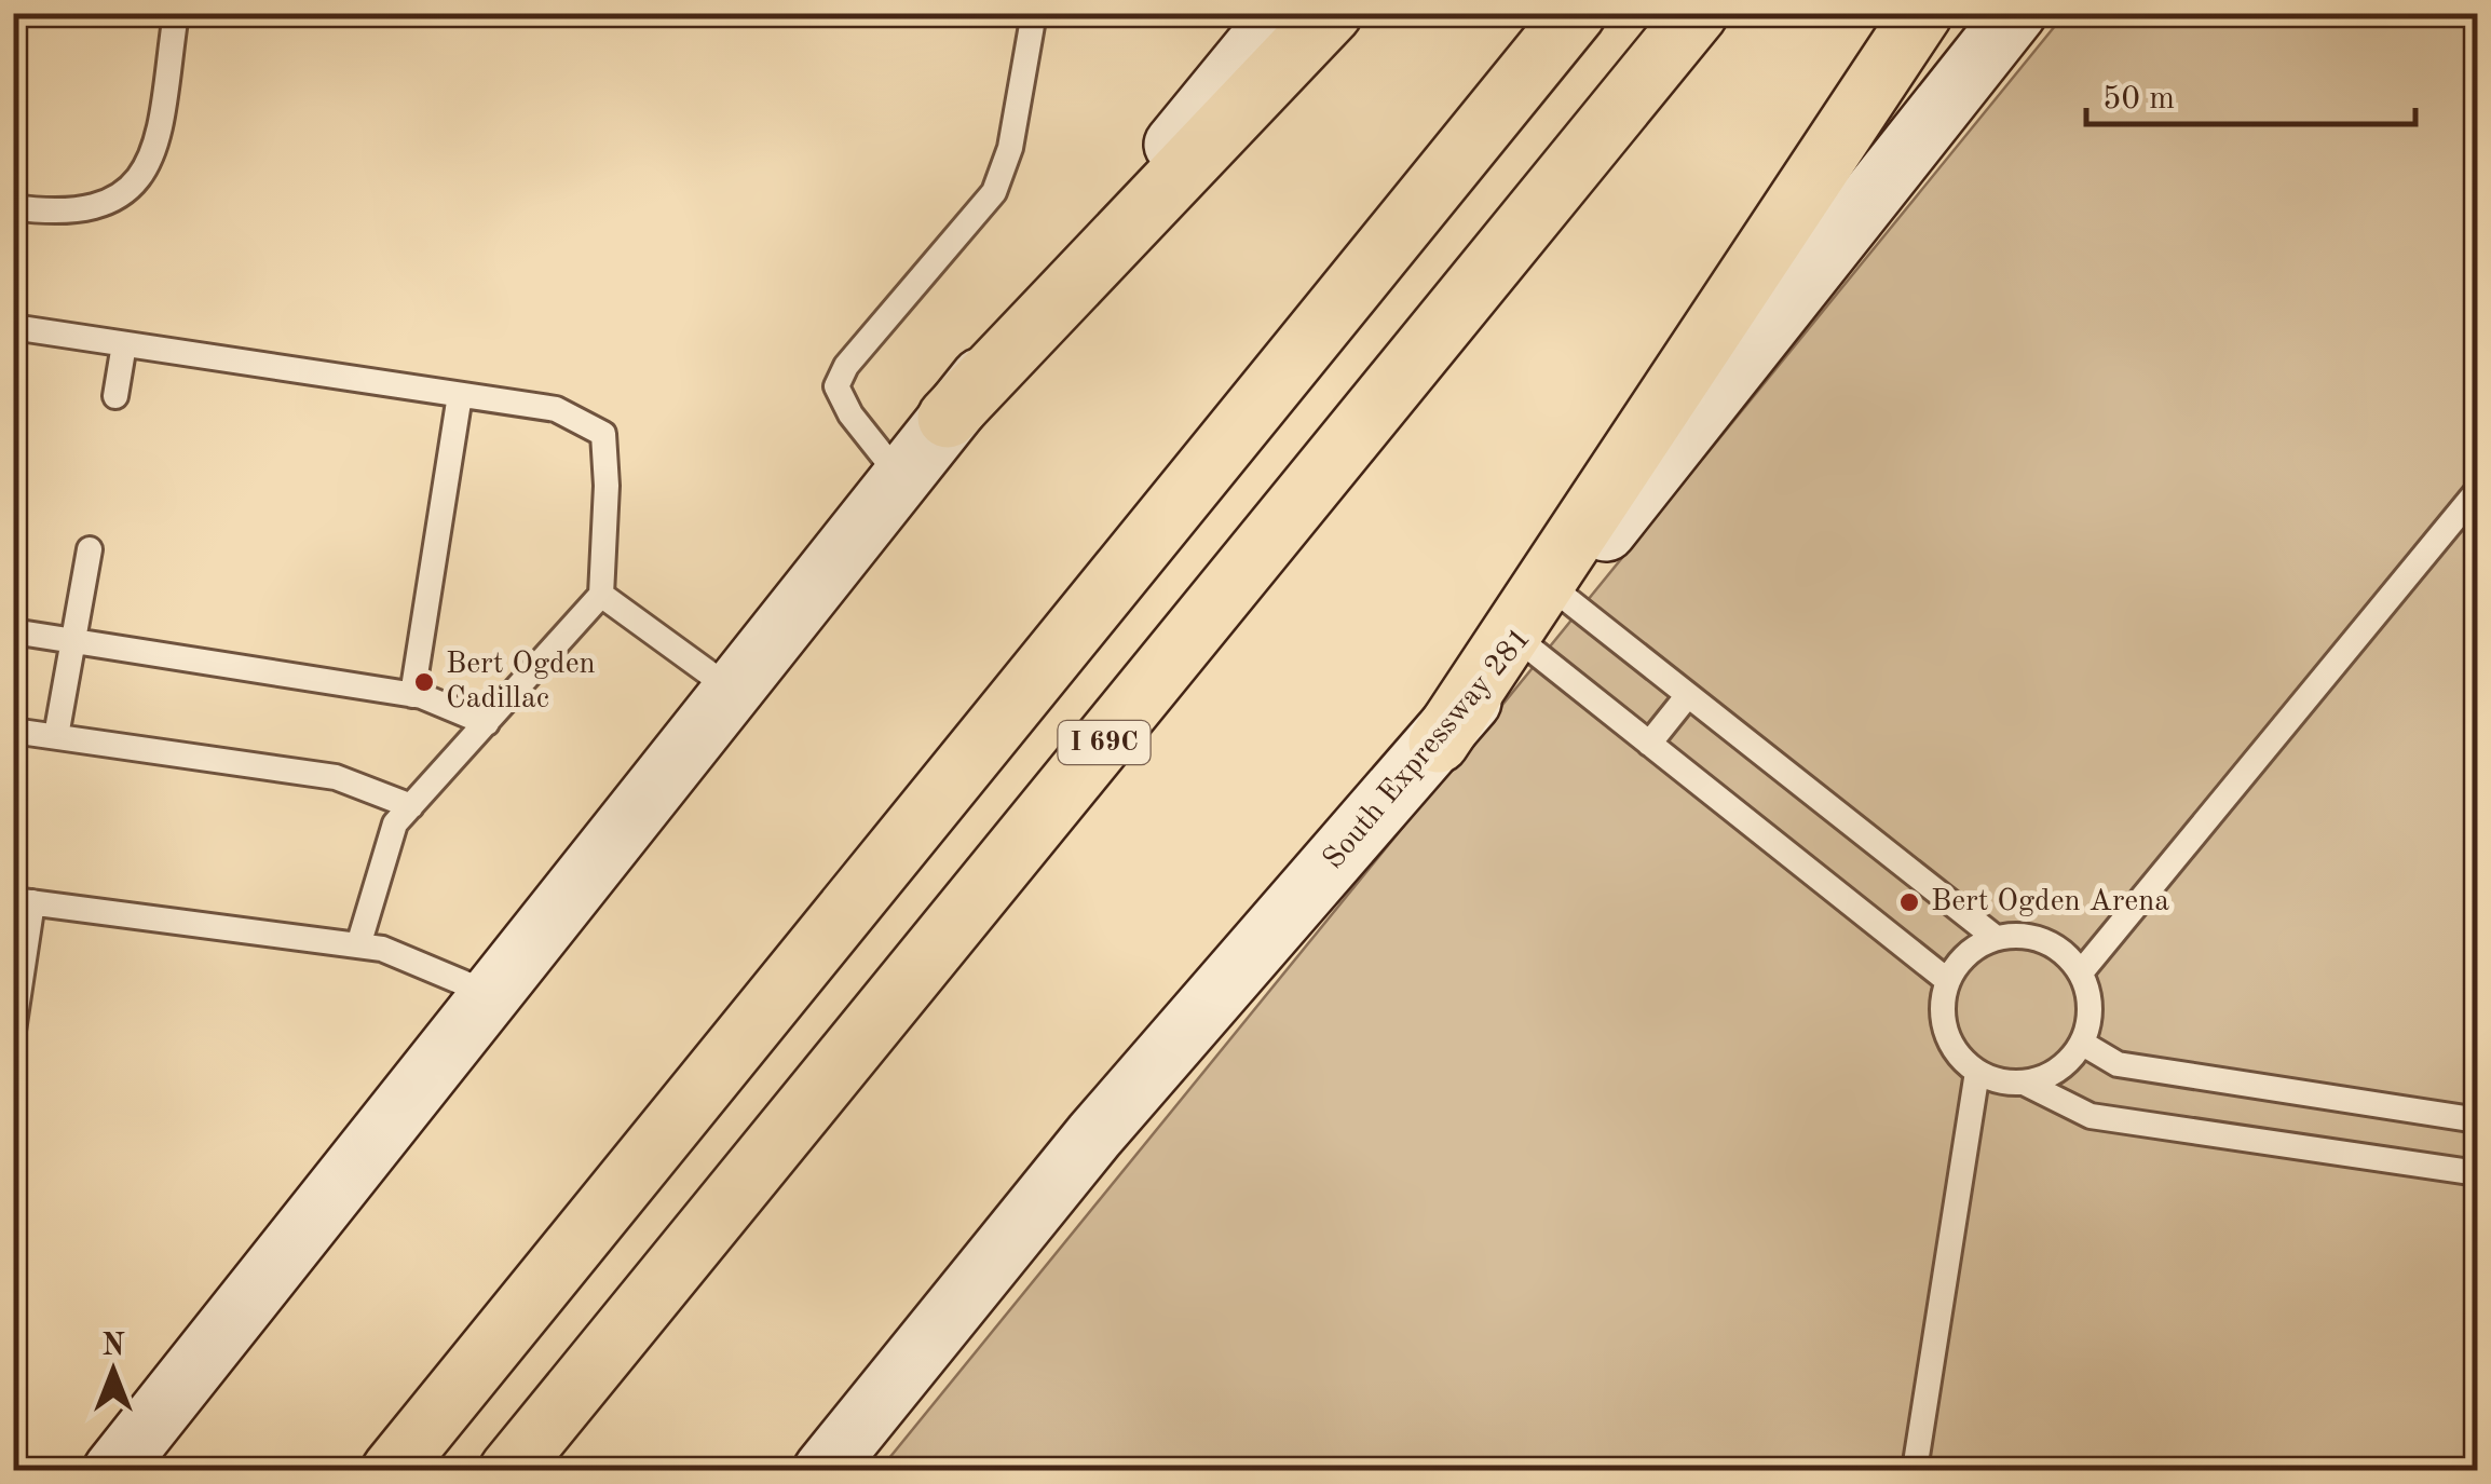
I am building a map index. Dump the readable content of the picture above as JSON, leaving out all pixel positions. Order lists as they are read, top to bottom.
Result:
{
  "streets": {
    "highway": ["I 69C"],
    "main road": ["South Expressway 281"]
  },
  "places": ["Bert Ogden Cadillac", "Bert Ogden Arena"],
  "scale_bar": "50 m",
  "north": "top"
}
